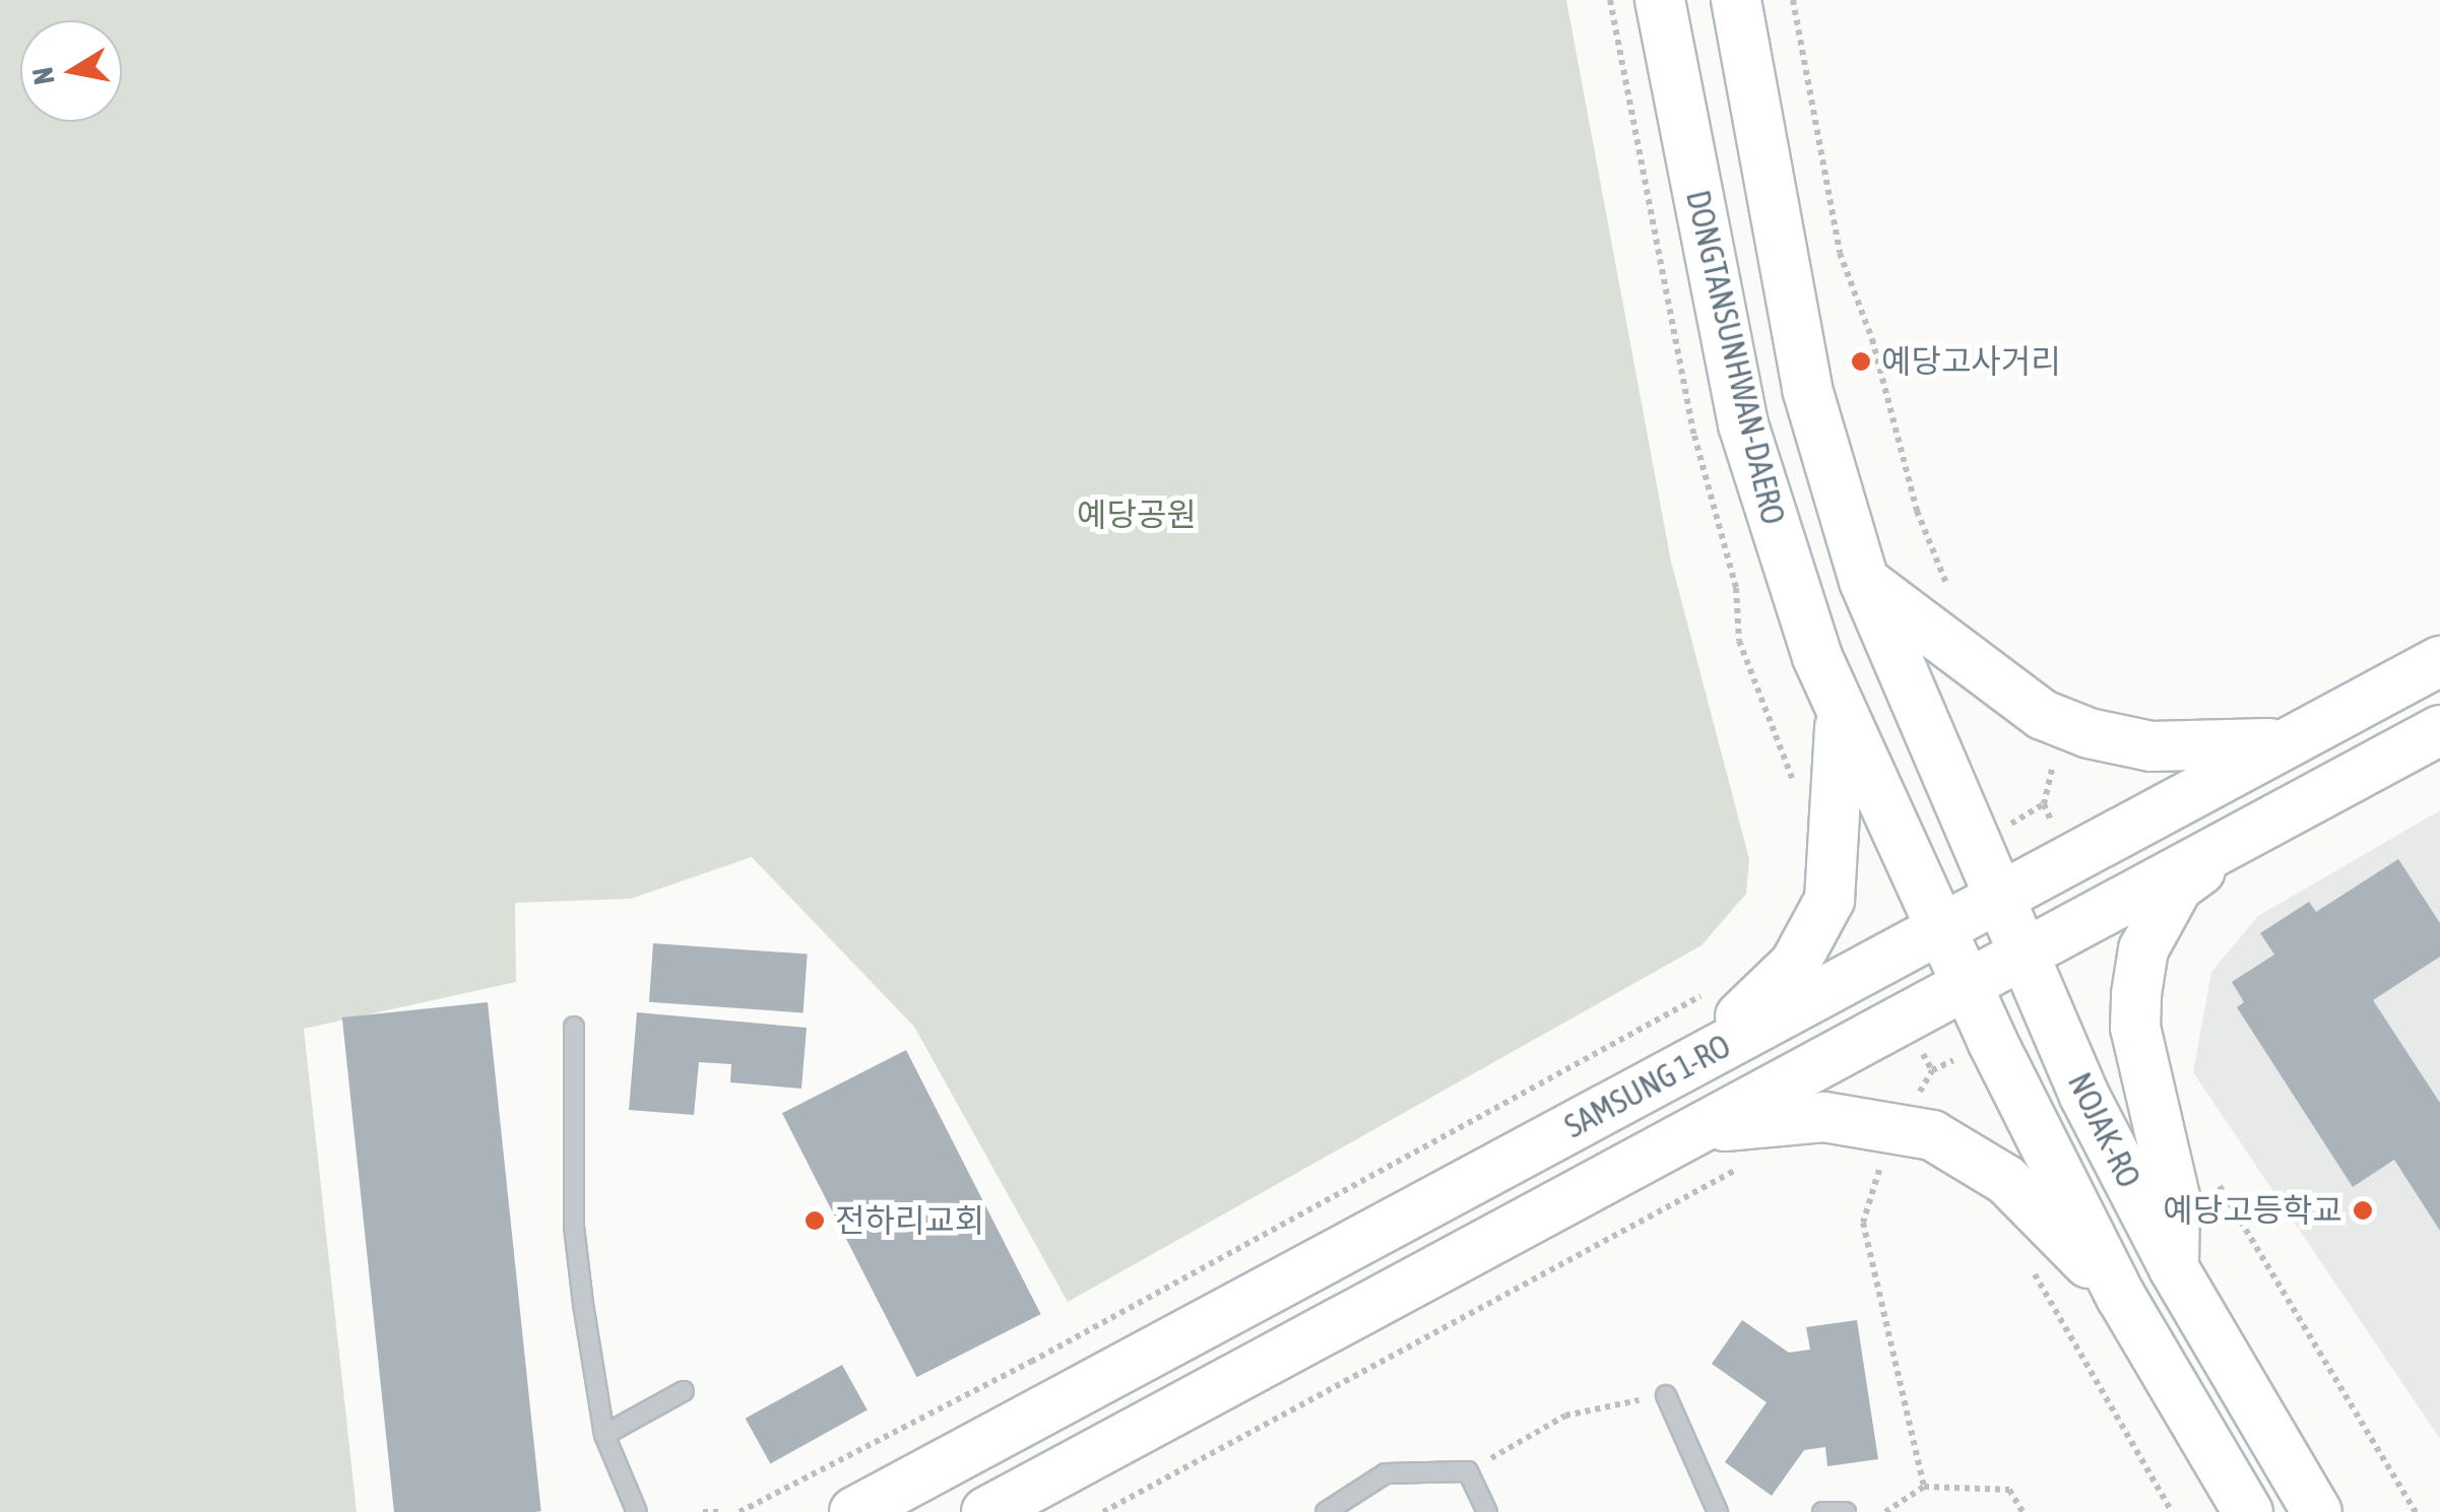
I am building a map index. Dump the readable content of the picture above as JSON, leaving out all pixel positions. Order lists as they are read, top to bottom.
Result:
{
  "streets": {
    "street": ["DONGTANSUNHWAN-DAERO", "SAMSUNG 1-RO", "NOJAK-RO"]
  },
  "crossings": [
    ["DONGTANSUNHWAN-DAERO", "SAMSUNG 1-RO"],
    ["DONGTANSUNHWAN-DAERO", "NOJAK-RO"],
    ["SAMSUNG 1-RO", "NOJAK-RO"]
  ],
  "parks": ["예당공원"],
  "places": ["예당고사거리", "예당고등학교", "전하리교회"],
  "north": "left"
}
